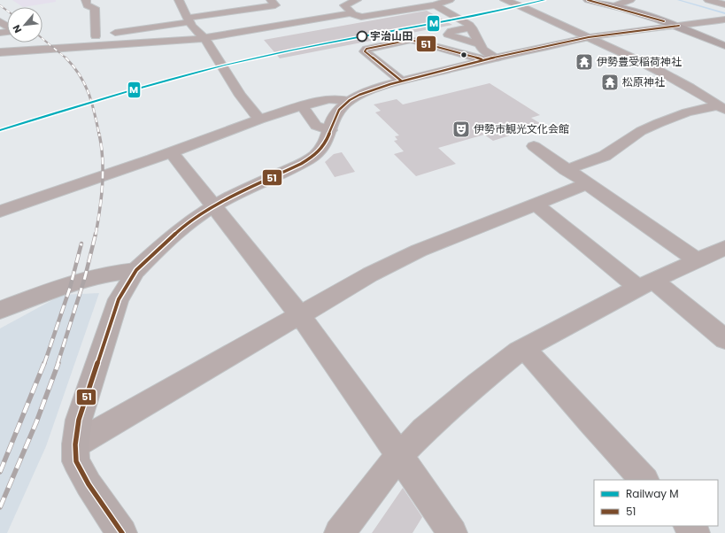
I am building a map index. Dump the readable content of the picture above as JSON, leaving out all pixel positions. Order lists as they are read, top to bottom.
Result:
{
  "places": {
    "other": ["宇治山田"],
    "temple": ["伊勢豊受稲荷神社", "松原神社"],
    "theatre": ["伊勢市観光文化会館"]
  },
  "lines": ["rail line M", "transit line 51"],
  "legend": ["Railway M", "51"],
  "north": "bottom left"
}
